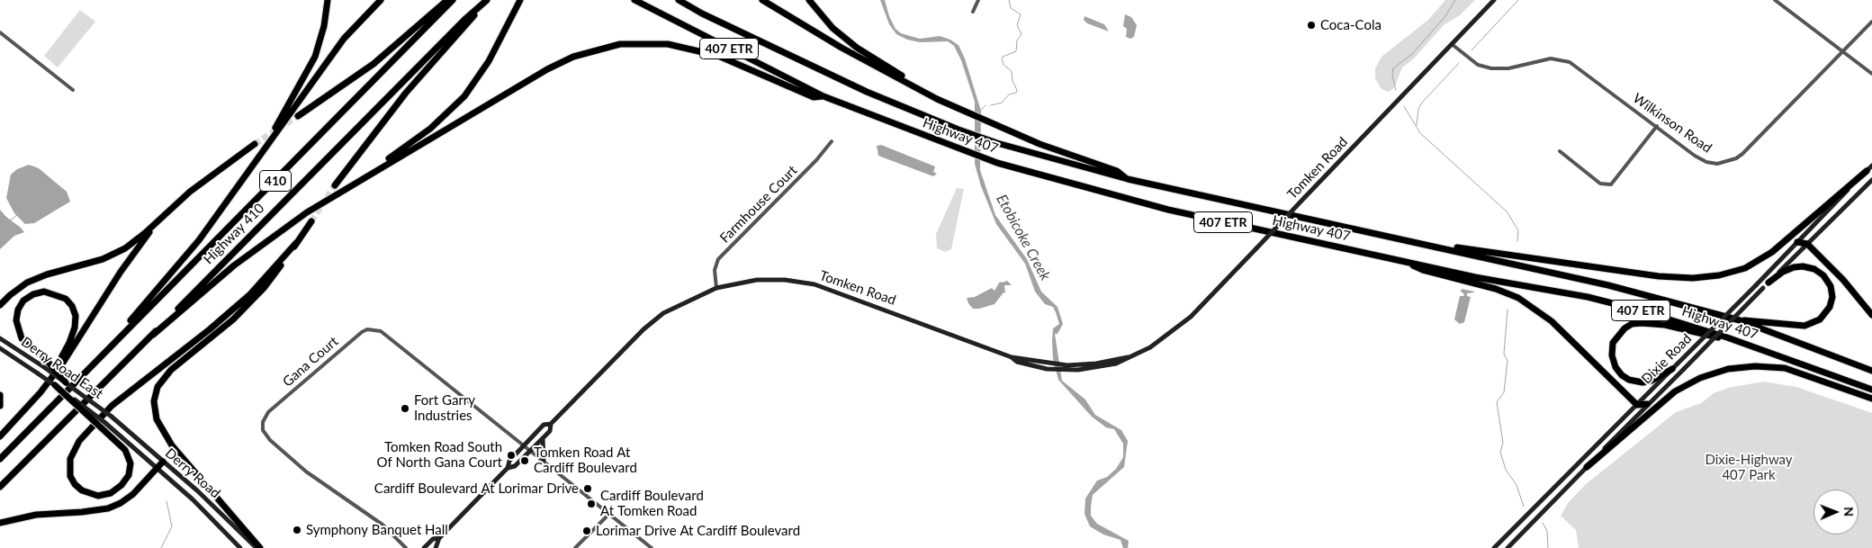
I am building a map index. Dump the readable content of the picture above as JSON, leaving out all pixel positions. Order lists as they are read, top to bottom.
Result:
{
  "streets": {
    "highway": [
      "407 ETR",
      "Highway 407",
      "410",
      "Highway 410"
    ],
    "main road": [
      "Tomken Road",
      "Dixie Road",
      "Derry Road East",
      "Derry Road"
    ],
    "street": ["Wilkinson Road", "Farmhouse Court", "Gana Court"]
  },
  "crossings": [
    ["Wilkinson Road", "Tomken Road"],
    ["Tomken Road", "Farmhouse Court"],
    ["Tomken Road", "Gana Court"],
    ["Derry Road East", "Derry Road"]
  ],
  "water": ["Etobicoke Creek"],
  "parks": ["Dixie-Highway 407 Park"],
  "places": [
    "Coca-Cola",
    "Fort Garry Industries",
    "Tomken Road South Of North Gana Court",
    "Tomken Road At Cardiff Boulevard",
    "Cardiff Boulevard At Lorimar Drive",
    "Cardiff Boulevard At Tomken Road",
    "Symphony Banquet Hall",
    "Lorimar Drive At Cardiff Boulevard"
  ],
  "north": "right"
}
